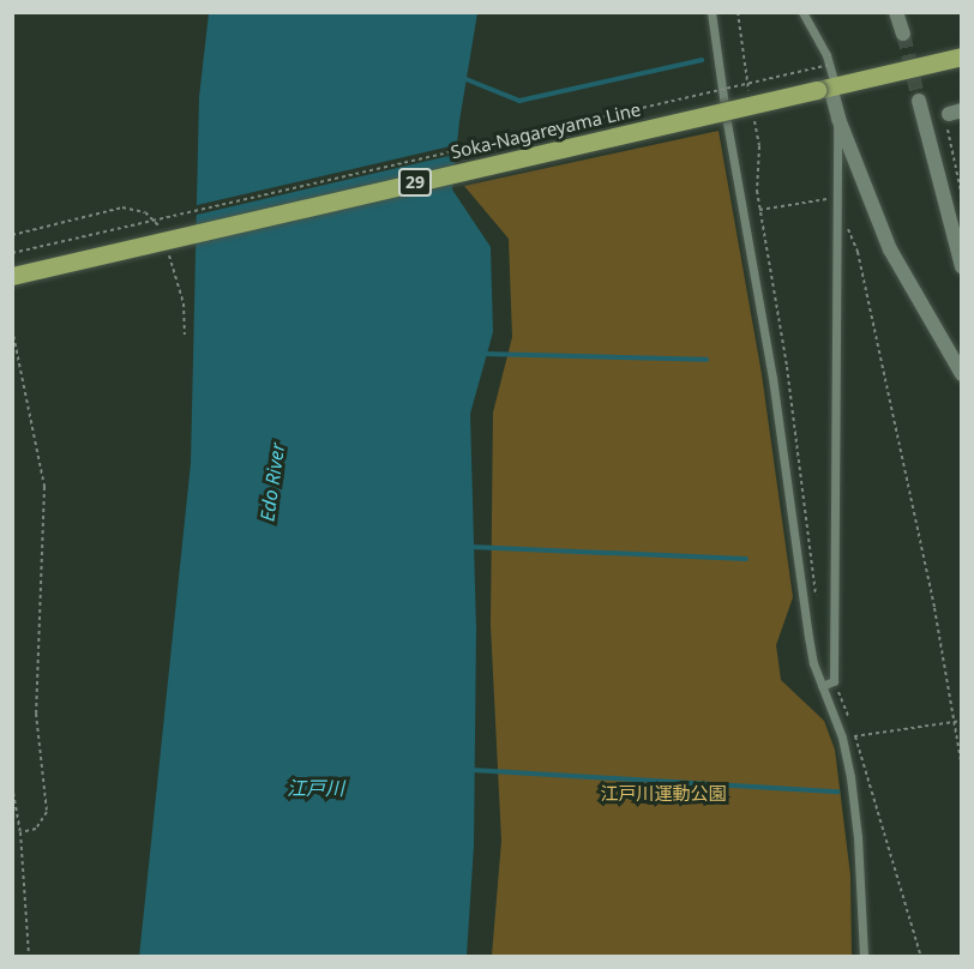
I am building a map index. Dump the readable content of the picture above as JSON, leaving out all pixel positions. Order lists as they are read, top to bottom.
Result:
{
  "streets": {
    "main road": ["Soka-Nagareyama Line", "29"]
  },
  "water": ["Edo River", "江戸川"],
  "parks": ["江戸川運動公園"]
}
